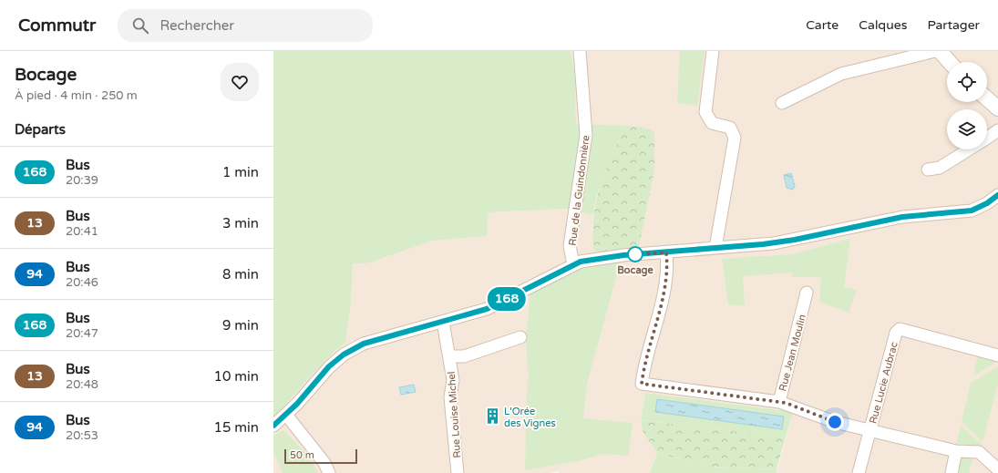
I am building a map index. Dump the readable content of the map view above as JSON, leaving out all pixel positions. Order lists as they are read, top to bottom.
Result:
{
  "streets": {
    "street": [
      "Rue de la Guindonnière",
      "Rue Jean Moulin",
      "Rue Lucie Aubrac",
      "Rue Louise Michel"
    ]
  },
  "crossings": [
    ["Rue Jean Moulin", "Rue Lucie Aubrac"]
  ],
  "places": {
    "other": ["Bocage"],
    "building": ["L'Orée des Vignes"]
  },
  "lines": ["bus line 168"],
  "scale_bar": "50 m",
  "page": {
    "header": "Commutr",
    "search": "Rechercher",
    "nav": ["Carte", "Calques", "Partager"],
    "heading": [
      ["Bocage", "À pied · 4 min · 250 m"],
      "Départs"
    ],
    "on_map": "168",
    "list": [
      {
        "mark": "168",
        "name": "Bus",
        "note": "20:39",
        "value": "1 min"
      },
      {
        "mark": "13",
        "name": "Bus",
        "note": "20:41",
        "value": "3 min"
      },
      {
        "mark": "94",
        "name": "Bus",
        "note": "20:46",
        "value": "8 min"
      },
      {
        "mark": "168",
        "name": "Bus",
        "note": "20:47",
        "value": "9 min"
      },
      {
        "mark": "13",
        "name": "Bus",
        "note": "20:48",
        "value": "10 min"
      },
      {
        "mark": "94",
        "name": "Bus",
        "note": "20:53",
        "value": "15 min"
      }
    ],
    "scale": "50 m"
  }
}
